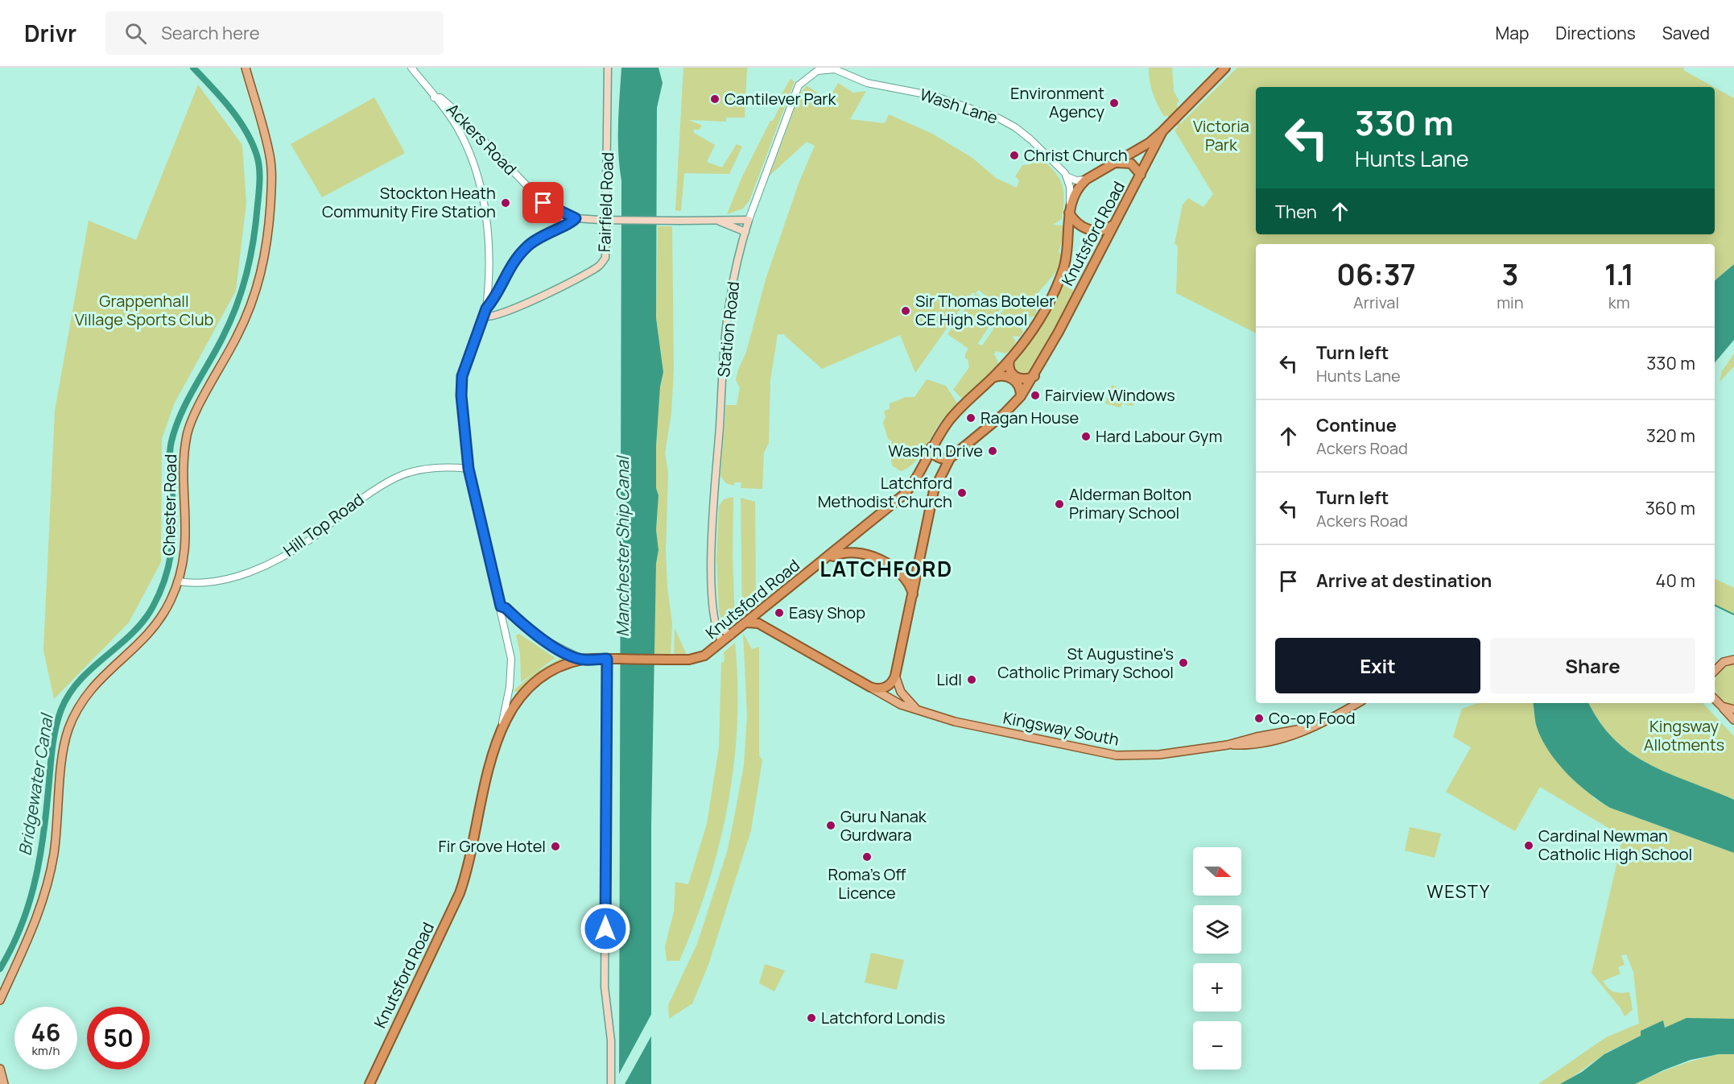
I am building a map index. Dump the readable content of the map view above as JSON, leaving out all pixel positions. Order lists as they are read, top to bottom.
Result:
{
  "streets": {
    "highway": ["Knutsford Road", "Kingsway South"],
    "main road": [
      "Ackers Road",
      "Fairfield Road",
      "Station Road",
      "Chester Road"
    ],
    "street": ["Wash Lane", "Hill Top Road"]
  },
  "crossings": [
    ["Wash Lane", "Station Road"],
    ["Ackers Road", "Fairfield Road"],
    ["Ackers Road", "Knutsford Road"],
    ["Ackers Road", "Station Road"],
    ["Ackers Road", "Hill Top Road"],
    ["Knutsford Road", "Station Road"],
    ["Knutsford Road", "Kingsway South"],
    ["Chester Road", "Hill Top Road"]
  ],
  "districts": ["LATCHFORD", "WESTY"],
  "water": ["Manchester Ship Canal", "Bridgewater Canal"],
  "parks": ["Victoria Park", "Grappenhall Village Sports Club", "Kingsway Allotments"],
  "places": [
    "Cantilever Park",
    "Environment Agency",
    "Christ Church",
    "Stockton Heath Community Fire Station",
    "Sir Thomas Boteler CE High School",
    "Fairview Windows",
    "Ragan House",
    "Hard Labour Gym",
    "Wash'n Drive",
    "Latchford Methodist Church",
    "Alderman Bolton Primary School",
    "Easy Shop",
    "St Augustine's Catholic Primary School",
    "Lidl",
    "Co-op Food",
    "Guru Nanak Gurdwara",
    "Cardinal Newman Catholic High School",
    "Fir Grove Hotel",
    "Roma's Off Licence",
    "Latchford Londis"
  ],
  "north": "right",
  "page": {
    "header": "Drivr",
    "search": "Search here",
    "nav": ["Map", "Directions", "Saved"],
    "turn": ["330 m", "Hunts Lane"],
    "then": "Then",
    "eta": [
      "06:37",
      "Arrival",
      "3",
      "min",
      "1.1",
      "km"
    ],
    "list": [
      {
        "name": "Turn left",
        "note": "Hunts Lane",
        "value": "330 m"
      },
      {
        "name": "Continue",
        "note": "Ackers Road",
        "value": "320 m"
      },
      {
        "name": "Turn left",
        "note": "Ackers Road",
        "value": "360 m"
      },
      {
        "name": "Arrive at destination",
        "value": "40 m"
      }
    ],
    "buttons": ["Exit", "Share"],
    "map_buttons": ["+", "−"],
    "speed": "46 km/h",
    "limit": "50"
  }
}
